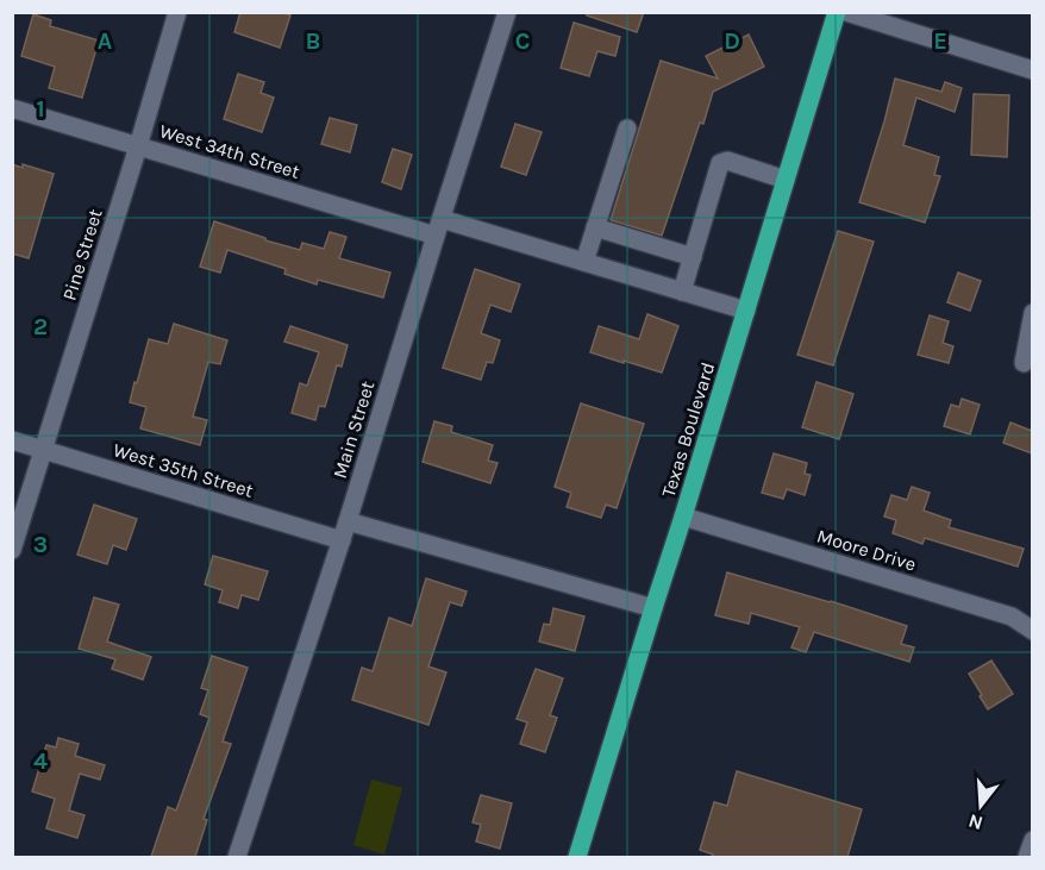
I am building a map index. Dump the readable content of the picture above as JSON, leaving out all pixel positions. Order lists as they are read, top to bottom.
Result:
{
  "streets": {
    "main road": ["Texas Boulevard"],
    "street": [
      "West 34th Street",
      "Pine Street",
      "Main Street",
      "West 35th Street",
      "Moore Drive"
    ]
  },
  "crossings": [
    ["West 34th Street", "Pine Street"],
    ["West 34th Street", "Main Street"],
    ["West 34th Street", "Texas Boulevard"],
    ["Pine Street", "West 35th Street"],
    ["Main Street", "West 35th Street"],
    ["Texas Boulevard", "Moore Drive"]
  ],
  "north": "bottom",
  "grid": {
    "columns": [
      "A",
      "B",
      "C",
      "D",
      "E"
    ],
    "rows": [
      "1",
      "2",
      "3",
      "4"
    ]
  }
}
